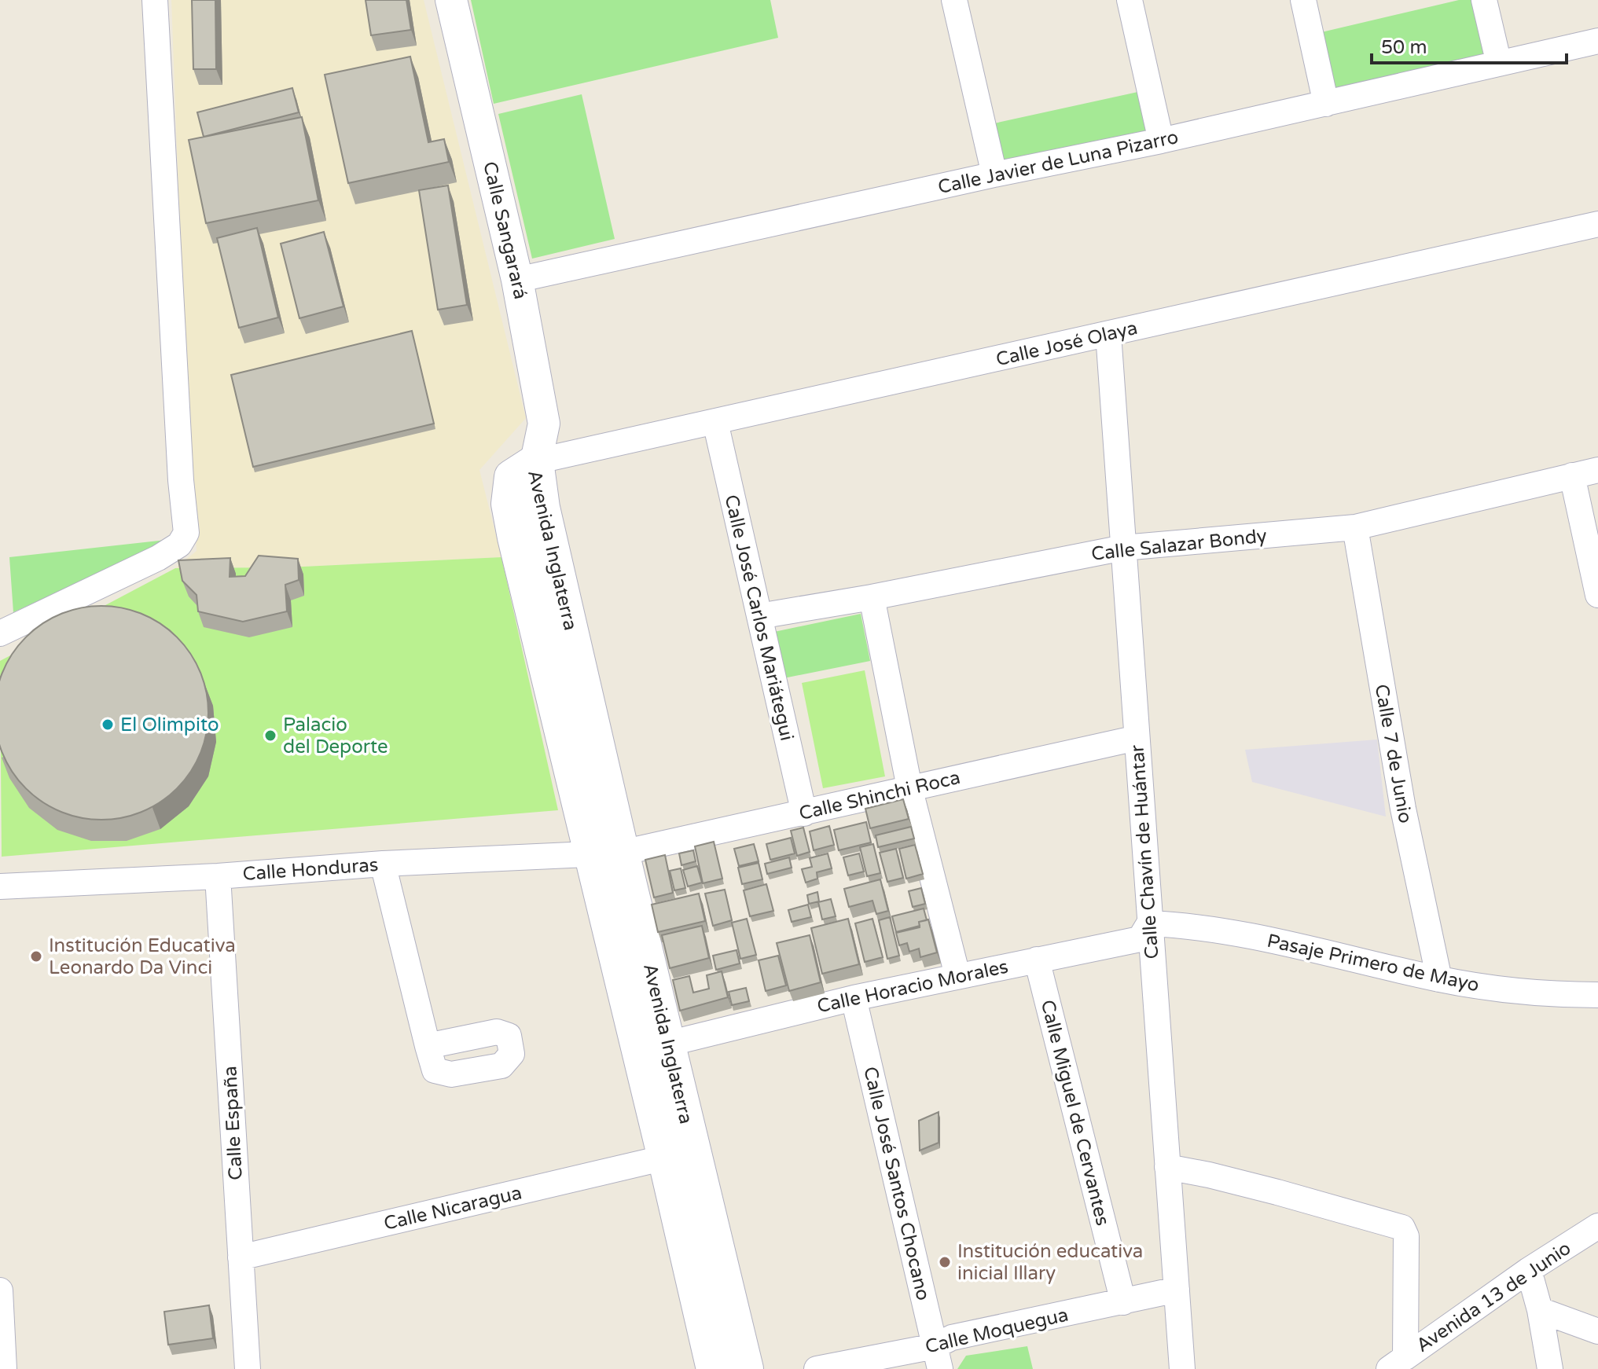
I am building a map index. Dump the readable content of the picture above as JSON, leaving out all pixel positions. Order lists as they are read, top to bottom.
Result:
{
  "streets": {
    "main road": ["Avenida Inglaterra"],
    "street": [
      "Calle Javier de Luna Pizarro",
      "Calle Sangarará",
      "Calle José Olaya",
      "Calle Salazar Bondy",
      "Calle José Carlos Mariátegui",
      "Calle 7 de Junio",
      "Calle Shinchi Roca",
      "Calle Chavín de Huántar",
      "Calle Honduras",
      "Pasaje Primero de Mayo",
      "Calle Horacio Morales",
      "Calle Miguel de Cervantes",
      "Calle España",
      "Calle José Santos Chocano",
      "Calle Nicaragua",
      "Avenida 13 de Junio",
      "Calle Moquegua"
    ]
  },
  "crossings": [
    ["Calle Javier de Luna Pizarro", "Calle Sangarará"],
    ["Calle Sangarará", "Calle José Olaya"],
    ["Calle Sangarará", "Avenida Inglaterra"],
    ["Calle José Olaya", "Avenida Inglaterra"],
    ["Calle José Olaya", "Calle José Carlos Mariátegui"],
    ["Calle José Olaya", "Calle Chavín de Huántar"],
    ["Calle Salazar Bondy", "Calle José Carlos Mariátegui"],
    ["Calle Salazar Bondy", "Calle 7 de Junio"],
    ["Calle Salazar Bondy", "Calle Chavín de Huántar"],
    ["Avenida Inglaterra", "Calle Shinchi Roca"],
    ["Avenida Inglaterra", "Calle Honduras"],
    ["Avenida Inglaterra", "Calle Horacio Morales"],
    ["Avenida Inglaterra", "Calle Nicaragua"],
    ["Calle José Carlos Mariátegui", "Calle Shinchi Roca"],
    ["Calle 7 de Junio", "Pasaje Primero de Mayo"],
    ["Calle Shinchi Roca", "Calle Chavín de Huántar"],
    ["Calle Shinchi Roca", "Calle Honduras"],
    ["Calle Chavín de Huántar", "Pasaje Primero de Mayo"],
    ["Calle Chavín de Huántar", "Calle Horacio Morales"],
    ["Calle Chavín de Huántar", "Calle Moquegua"],
    ["Calle Honduras", "Calle España"],
    ["Pasaje Primero de Mayo", "Calle Horacio Morales"],
    ["Calle Horacio Morales", "Calle Miguel de Cervantes"],
    ["Calle Horacio Morales", "Calle José Santos Chocano"],
    ["Calle Miguel de Cervantes", "Calle Moquegua"],
    ["Calle España", "Calle Nicaragua"],
    ["Calle José Santos Chocano", "Calle Moquegua"]
  ],
  "places": [
    "El Olimpito",
    "Palacio del Deporte",
    "Institución Educativa Leonardo Da Vinci",
    "Institución educativa inicial Illary"
  ],
  "scale_bar": "50 m"
}
